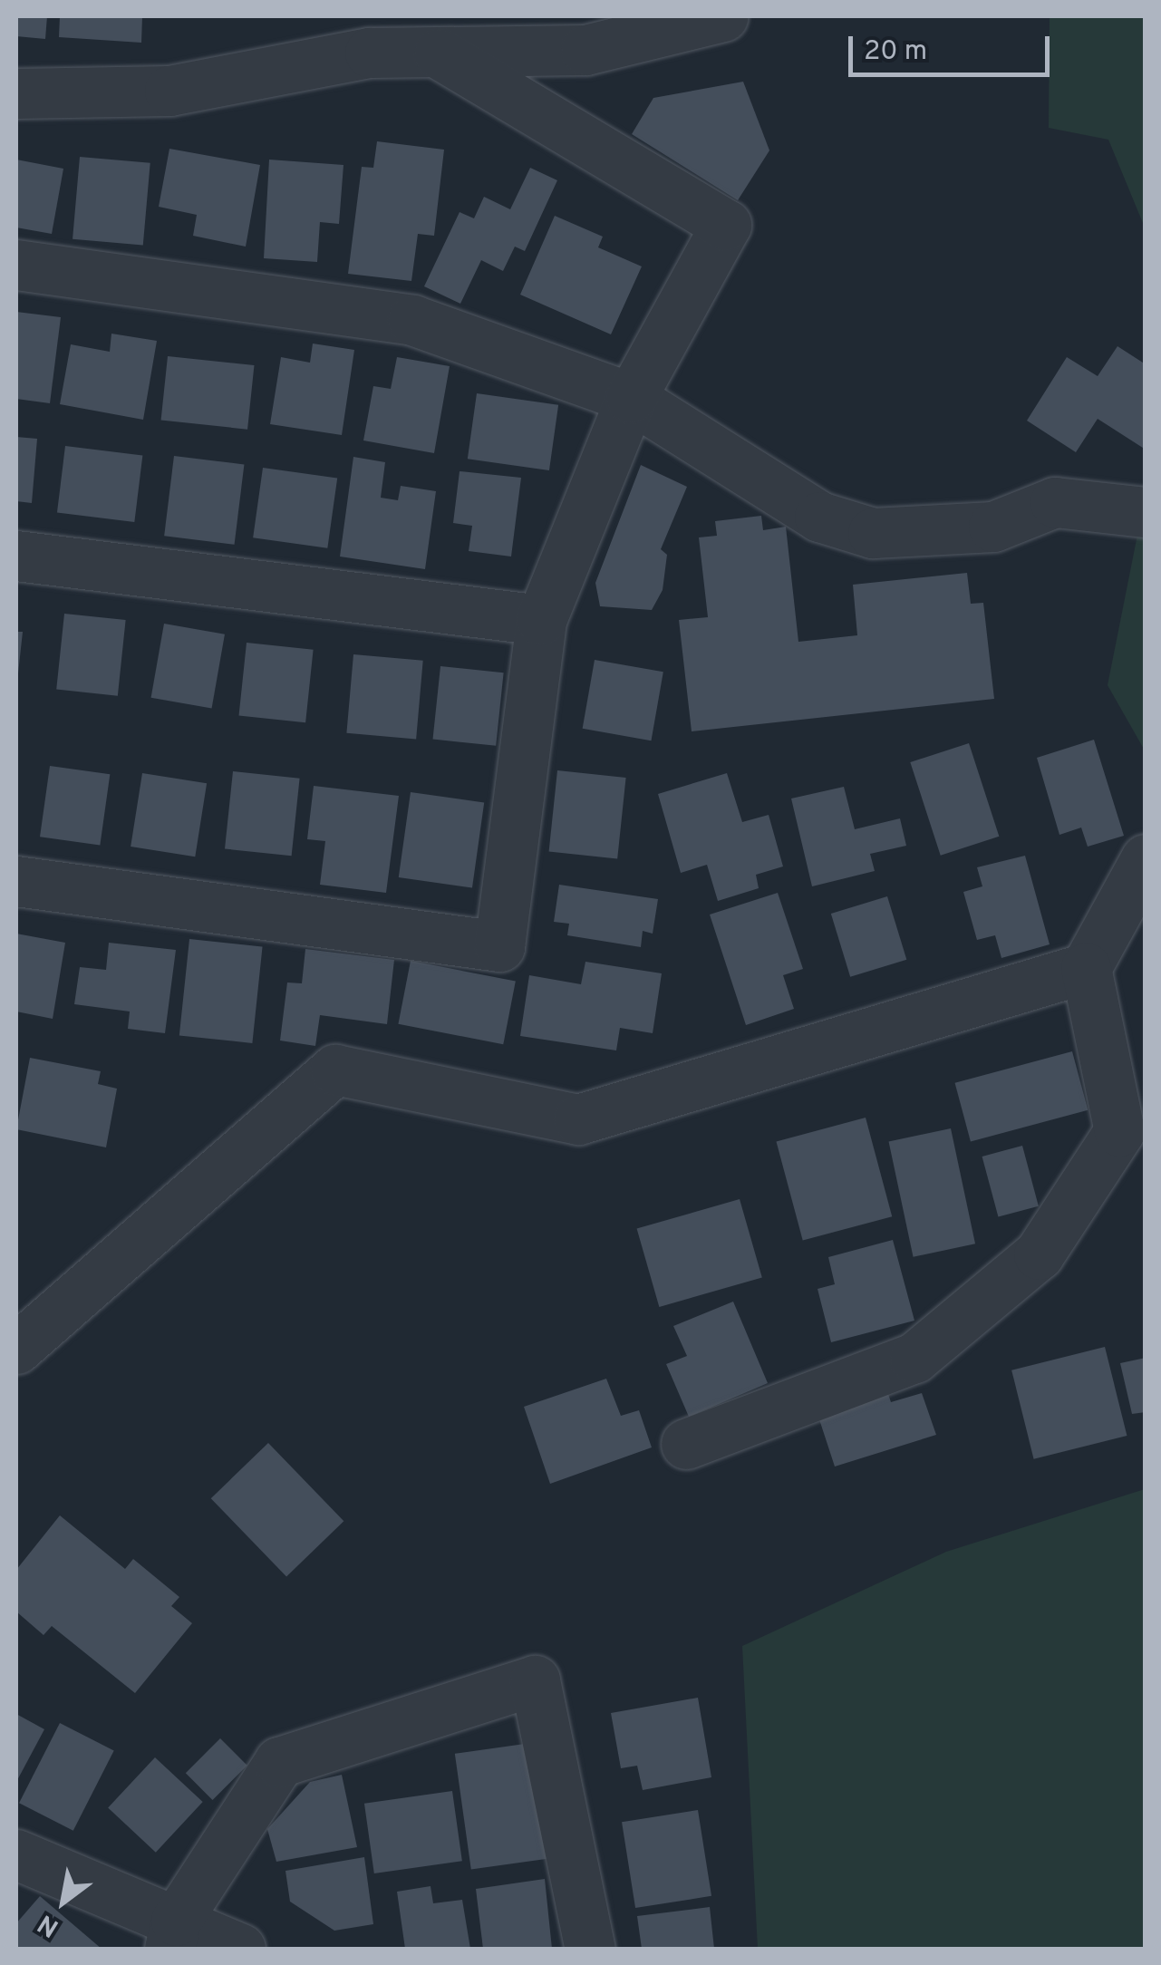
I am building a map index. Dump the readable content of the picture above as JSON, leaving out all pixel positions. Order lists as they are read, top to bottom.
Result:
{
  "scale_bar": "20 m",
  "north": "bottom left"
}
